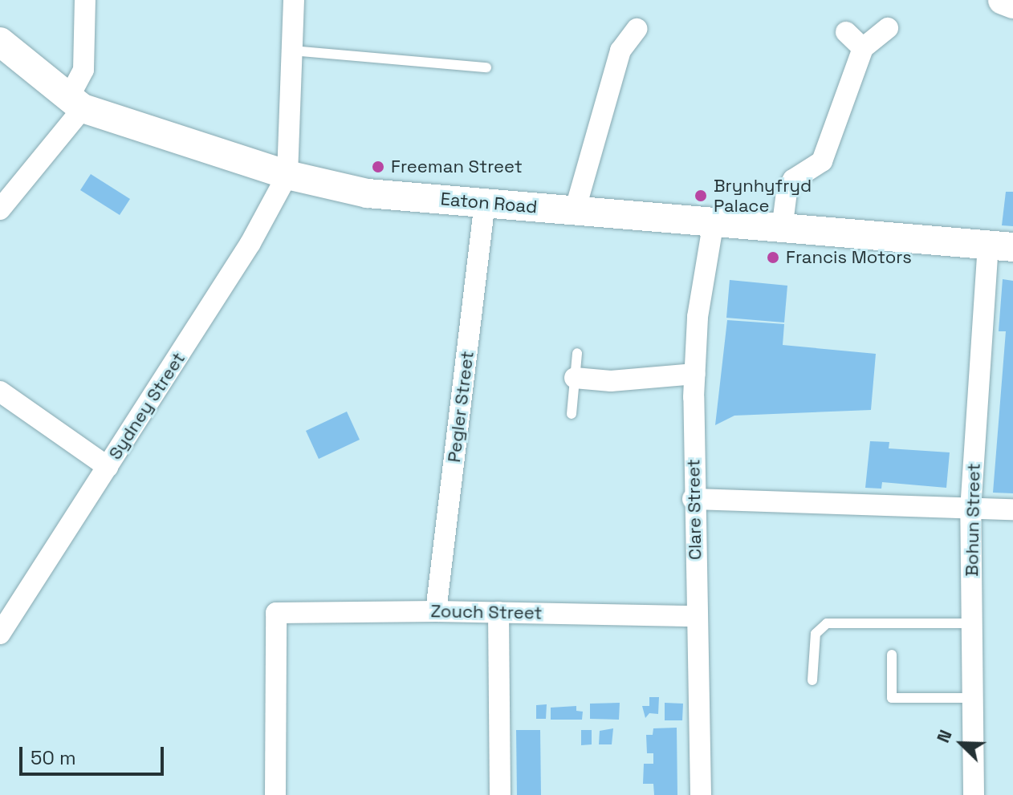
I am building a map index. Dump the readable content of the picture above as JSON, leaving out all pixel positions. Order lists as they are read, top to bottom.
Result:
{
  "streets": {
    "street": [
      "Eaton Road",
      "Sydney Street",
      "Pegler Street",
      "Clare Street",
      "Bohun Street",
      "Zouch Street"
    ]
  },
  "crossings": [
    ["Eaton Road", "Sydney Street"],
    ["Eaton Road", "Pegler Street"],
    ["Eaton Road", "Clare Street"],
    ["Eaton Road", "Bohun Street"],
    ["Pegler Street", "Zouch Street"],
    ["Clare Street", "Zouch Street"]
  ],
  "places": ["Freeman Street", "Brynhyfryd Palace", "Francis Motors"],
  "scale_bar": "50 m",
  "north": "top left"
}
